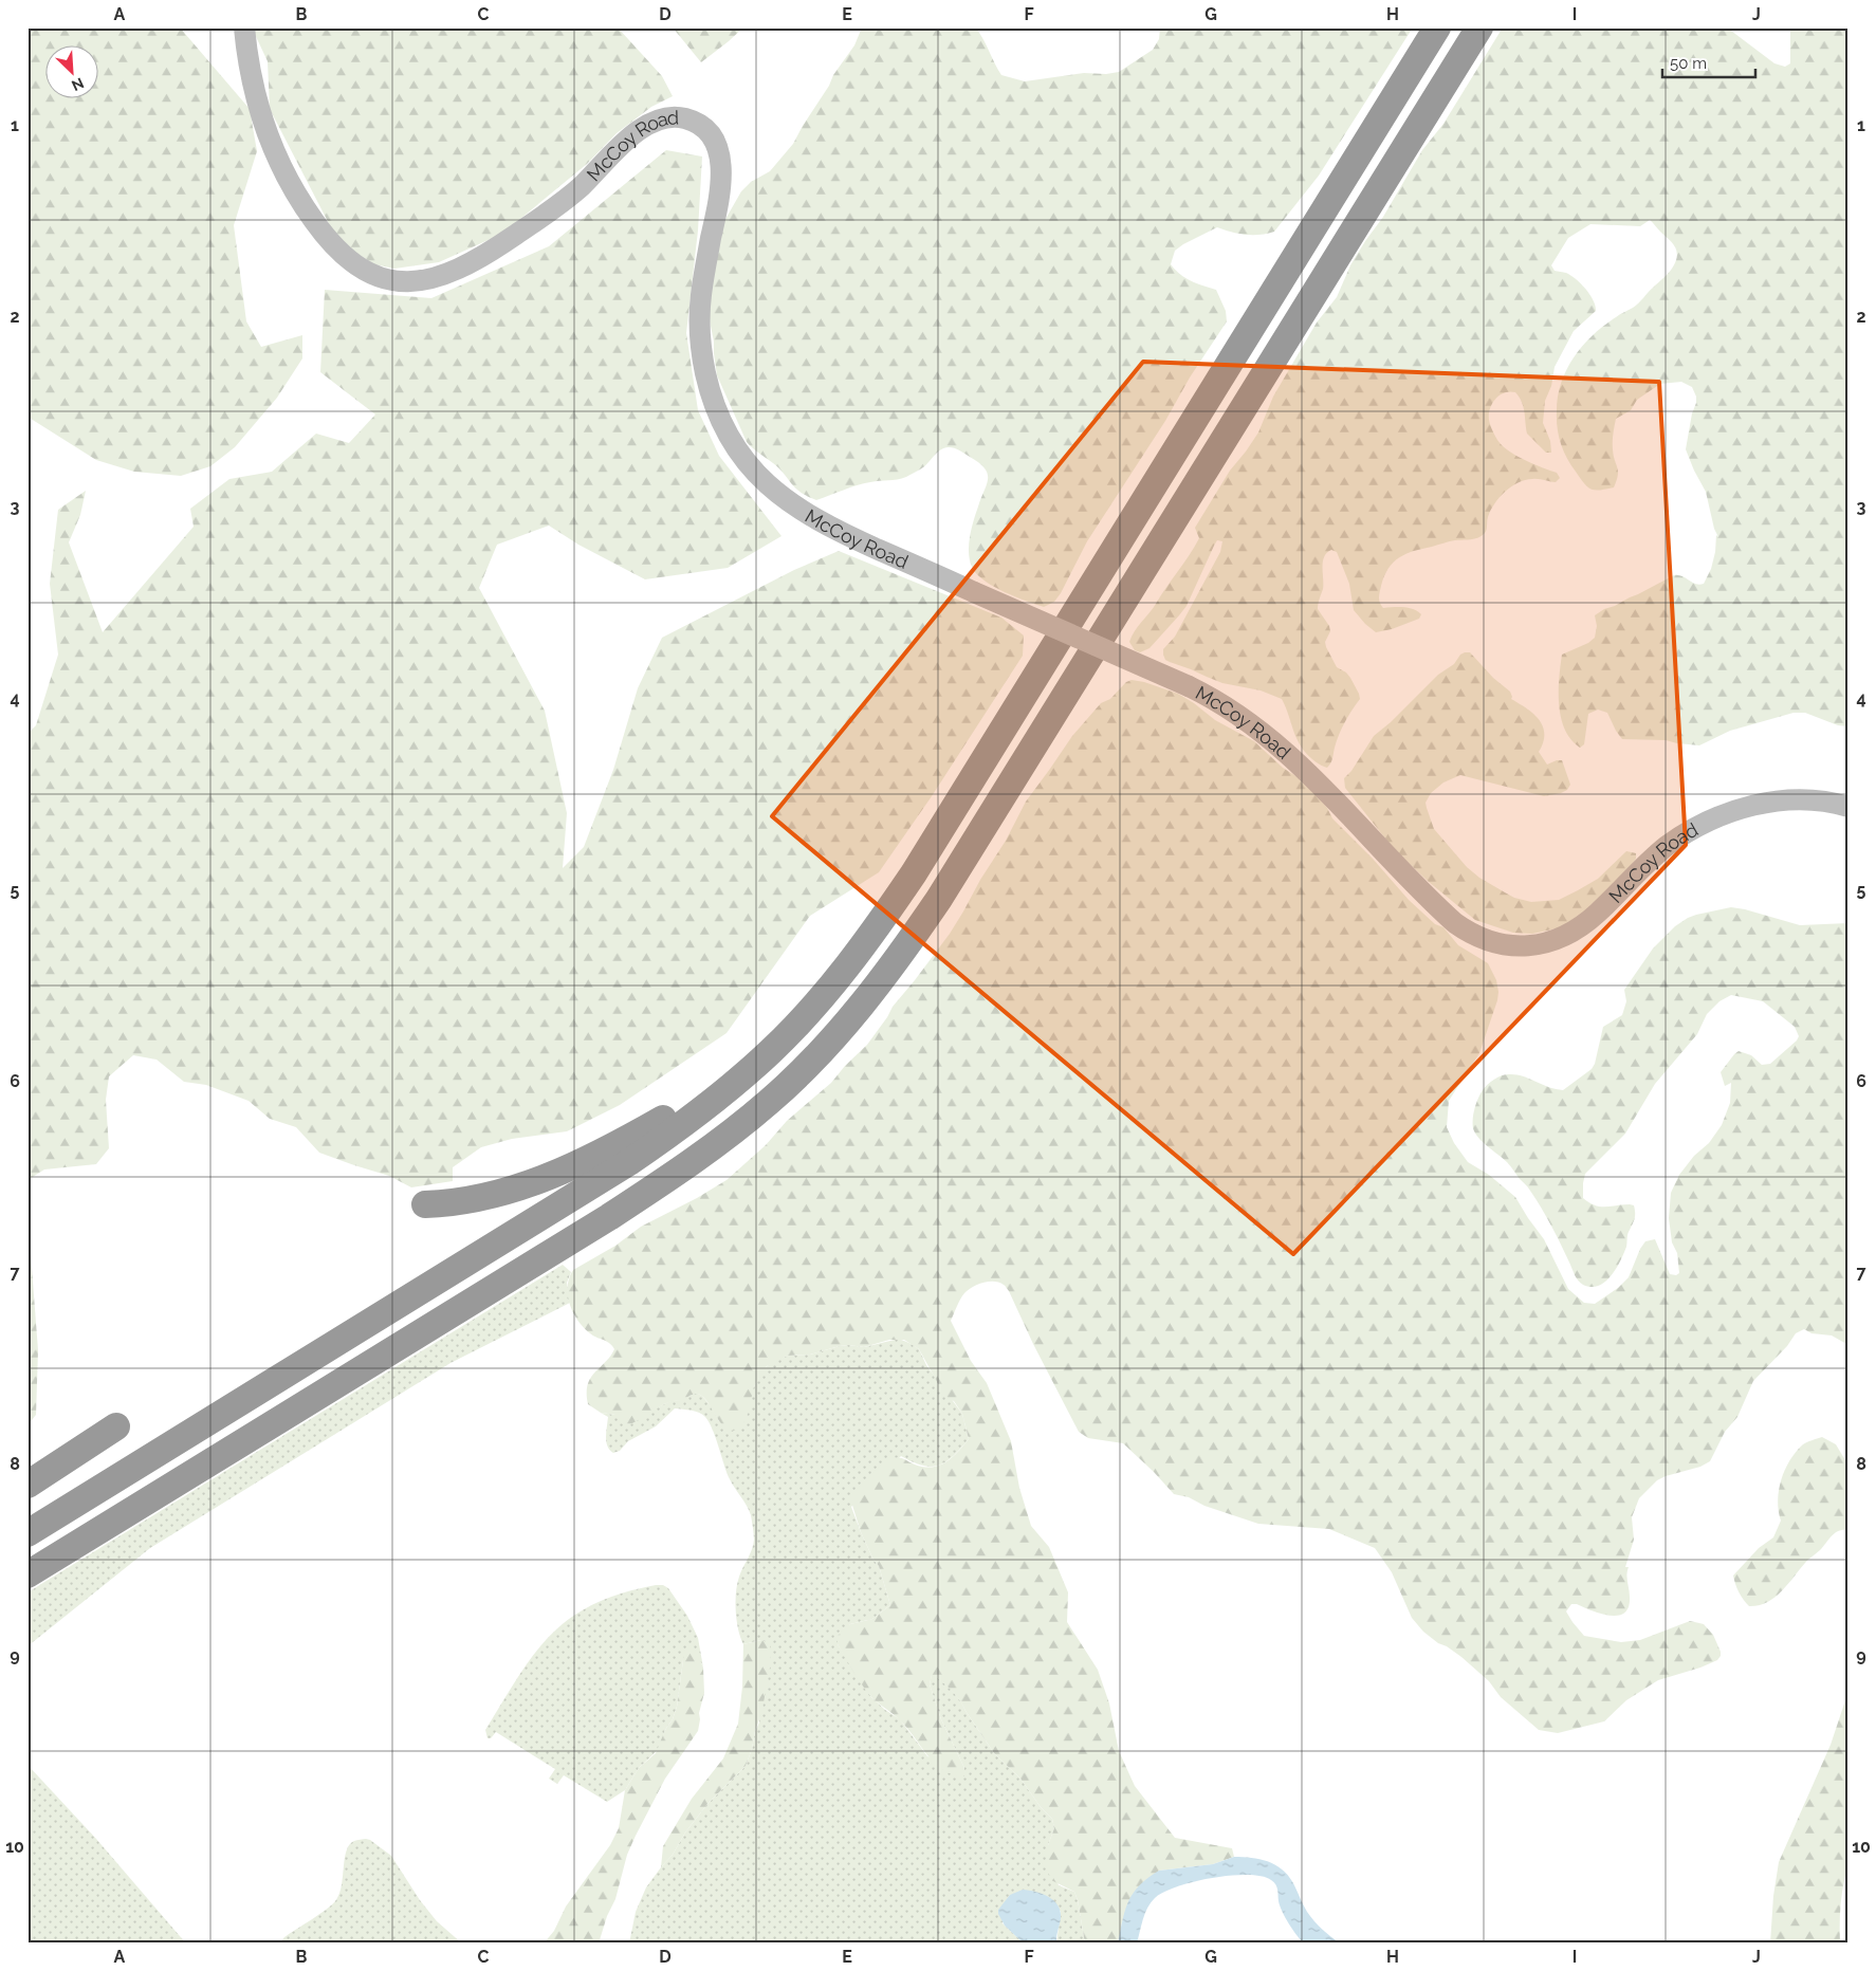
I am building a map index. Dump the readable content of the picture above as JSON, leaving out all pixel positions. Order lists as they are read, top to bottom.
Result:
{
  "streets": {
    "street": ["McCoy Road"]
  },
  "scale_bar": "50 m",
  "north": "bottom right",
  "grid": {
    "columns": [
      "A",
      "B",
      "C",
      "D",
      "E",
      "F",
      "G",
      "H",
      "I",
      "J"
    ],
    "rows": [
      "1",
      "2",
      "3",
      "4",
      "5",
      "6",
      "7",
      "8",
      "9",
      "10"
    ]
  }
}
